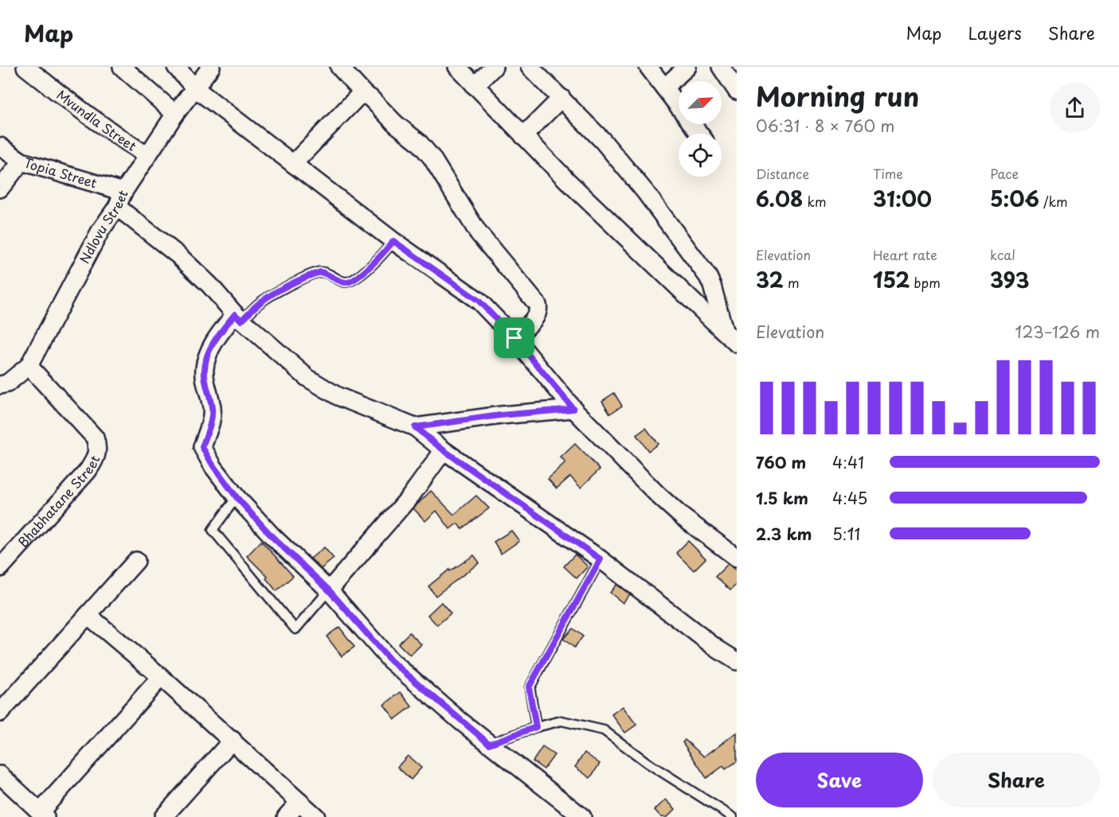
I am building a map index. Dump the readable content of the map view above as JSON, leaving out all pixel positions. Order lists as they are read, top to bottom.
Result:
{
  "streets": {
    "street": [
      "Mvundla Street",
      "Topia Street",
      "Ndlovu Street",
      "Bhabhatane Street"
    ]
  },
  "crossings": [
    ["Mvundla Street", "Ndlovu Street"],
    ["Topia Street", "Ndlovu Street"],
    ["Ndlovu Street", "Bhabhatane Street"]
  ],
  "north": "top right",
  "page": {
    "header": "Map",
    "nav": ["Map", "Layers", "Share"],
    "heading": ["Morning run", "06:31 · 8 × 760 m"],
    "stats": [
      ["Distance", "6.08 km"],
      ["Time", "31:00"],
      ["Pace", "5:06 /km"],
      ["Elevation", "32 m"],
      ["Heart rate", "152 bpm"],
      ["kcal", "393"]
    ],
    "chart": ["Elevation", "123–126 m"],
    "list": [
      {
        "name": "760 m",
        "note": "4:41"
      },
      {
        "name": "1.5 km",
        "note": "4:45"
      },
      {
        "name": "2.3 km",
        "note": "5:11"
      }
    ],
    "buttons": ["Save", "Share"]
  }
}
